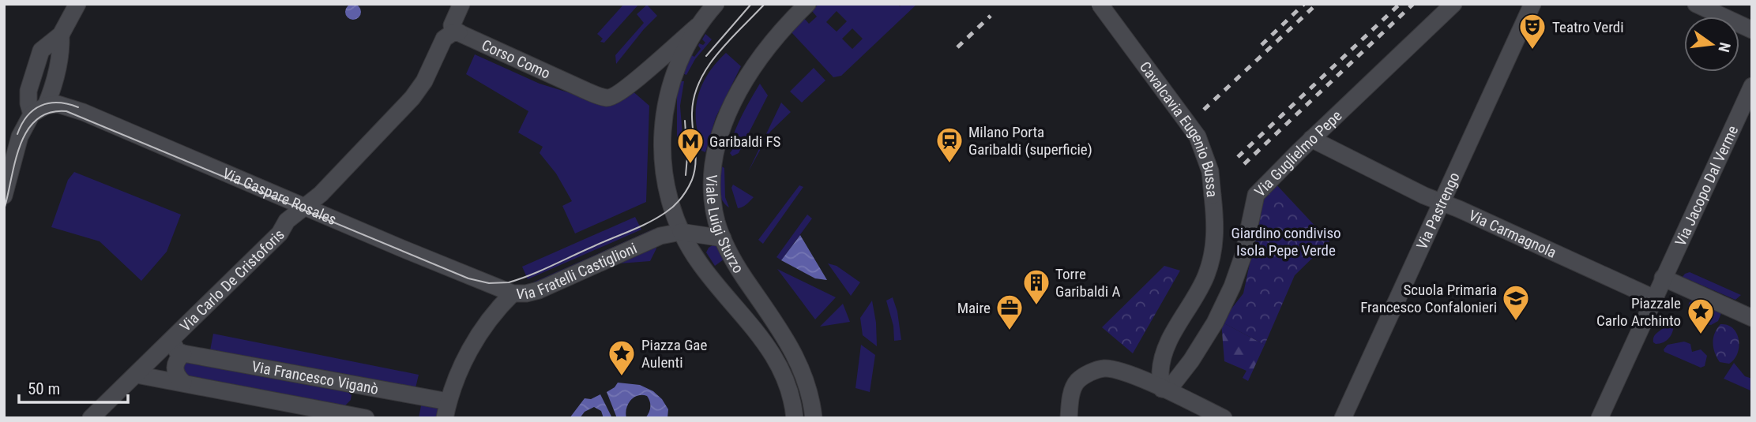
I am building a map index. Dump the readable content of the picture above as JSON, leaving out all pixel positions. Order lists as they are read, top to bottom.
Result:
{
  "streets": {
    "street": [
      "Corso Como",
      "Cavalcavia Eugenio Bussa",
      "Via Guglielmo Pepe",
      "Via Jacopo Dal Verme",
      "Via Gaspare Rosales",
      "Via Pastrengo",
      "Viale Luigi Sturzo",
      "Via Carmagnola",
      "Via Fratelli Castiglioni",
      "Via Carlo De Cristoforis",
      "Via Francesco Viganò"
    ]
  },
  "crossings": [
    ["Corso Como", "Viale Luigi Sturzo"],
    ["Corso Como", "Via Carlo De Cristoforis"],
    ["Cavalcavia Eugenio Bussa", "Via Guglielmo Pepe"],
    ["Via Guglielmo Pepe", "Via Carmagnola"],
    ["Via Gaspare Rosales", "Via Fratelli Castiglioni"],
    ["Via Gaspare Rosales", "Via Carlo De Cristoforis"],
    ["Via Pastrengo", "Via Carmagnola"],
    ["Viale Luigi Sturzo", "Via Fratelli Castiglioni"],
    ["Via Fratelli Castiglioni", "Via Francesco Viganò"],
    ["Via Carlo De Cristoforis", "Via Francesco Viganò"]
  ],
  "parks": ["Giardino condiviso Isola Pepe Verde"],
  "places": {
    "theatre": ["Teatro Verdi"],
    "station": ["Milano Porta Garibaldi (superficie)"],
    "metro station": ["Garibaldi FS"],
    "building": ["Torre Garibaldi A"],
    "school or university": ["Scuola Primaria Francesco Confalonieri"],
    "office": ["Maire"],
    "place": ["Piazzale Carlo Archinto", "Piazza Gae Aulenti"]
  },
  "scale_bar": "50 m",
  "north": "right"
}
